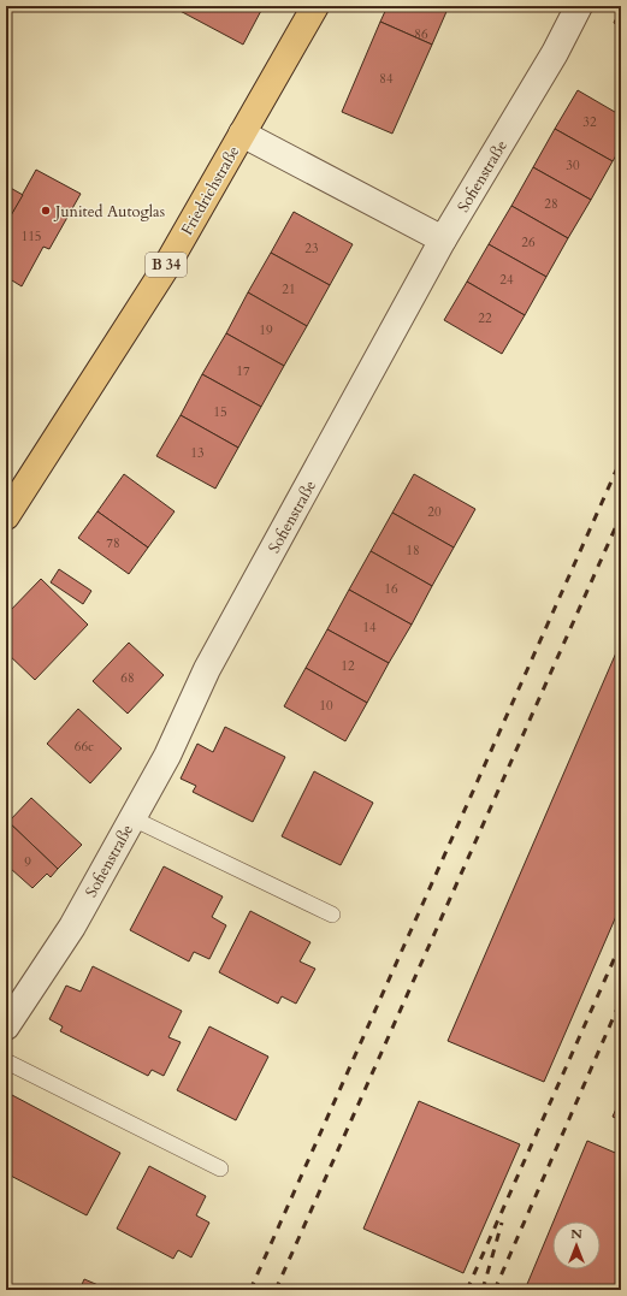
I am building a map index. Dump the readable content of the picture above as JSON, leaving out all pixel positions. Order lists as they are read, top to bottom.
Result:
{
  "streets": {
    "main road": ["Friedrichstraße", "B 34"],
    "street": ["Sofienstraße"]
  },
  "places": ["Junited Autoglas"],
  "house_numbers": [
    "86",
    "84",
    "32",
    "30",
    "28",
    "115",
    "26",
    "23",
    "24",
    "21",
    "22",
    "19",
    "17",
    "15",
    "13",
    "20",
    "78",
    "18",
    "16",
    "14",
    "12",
    "68",
    "10",
    "66c",
    "9"
  ],
  "north": "top"
}
